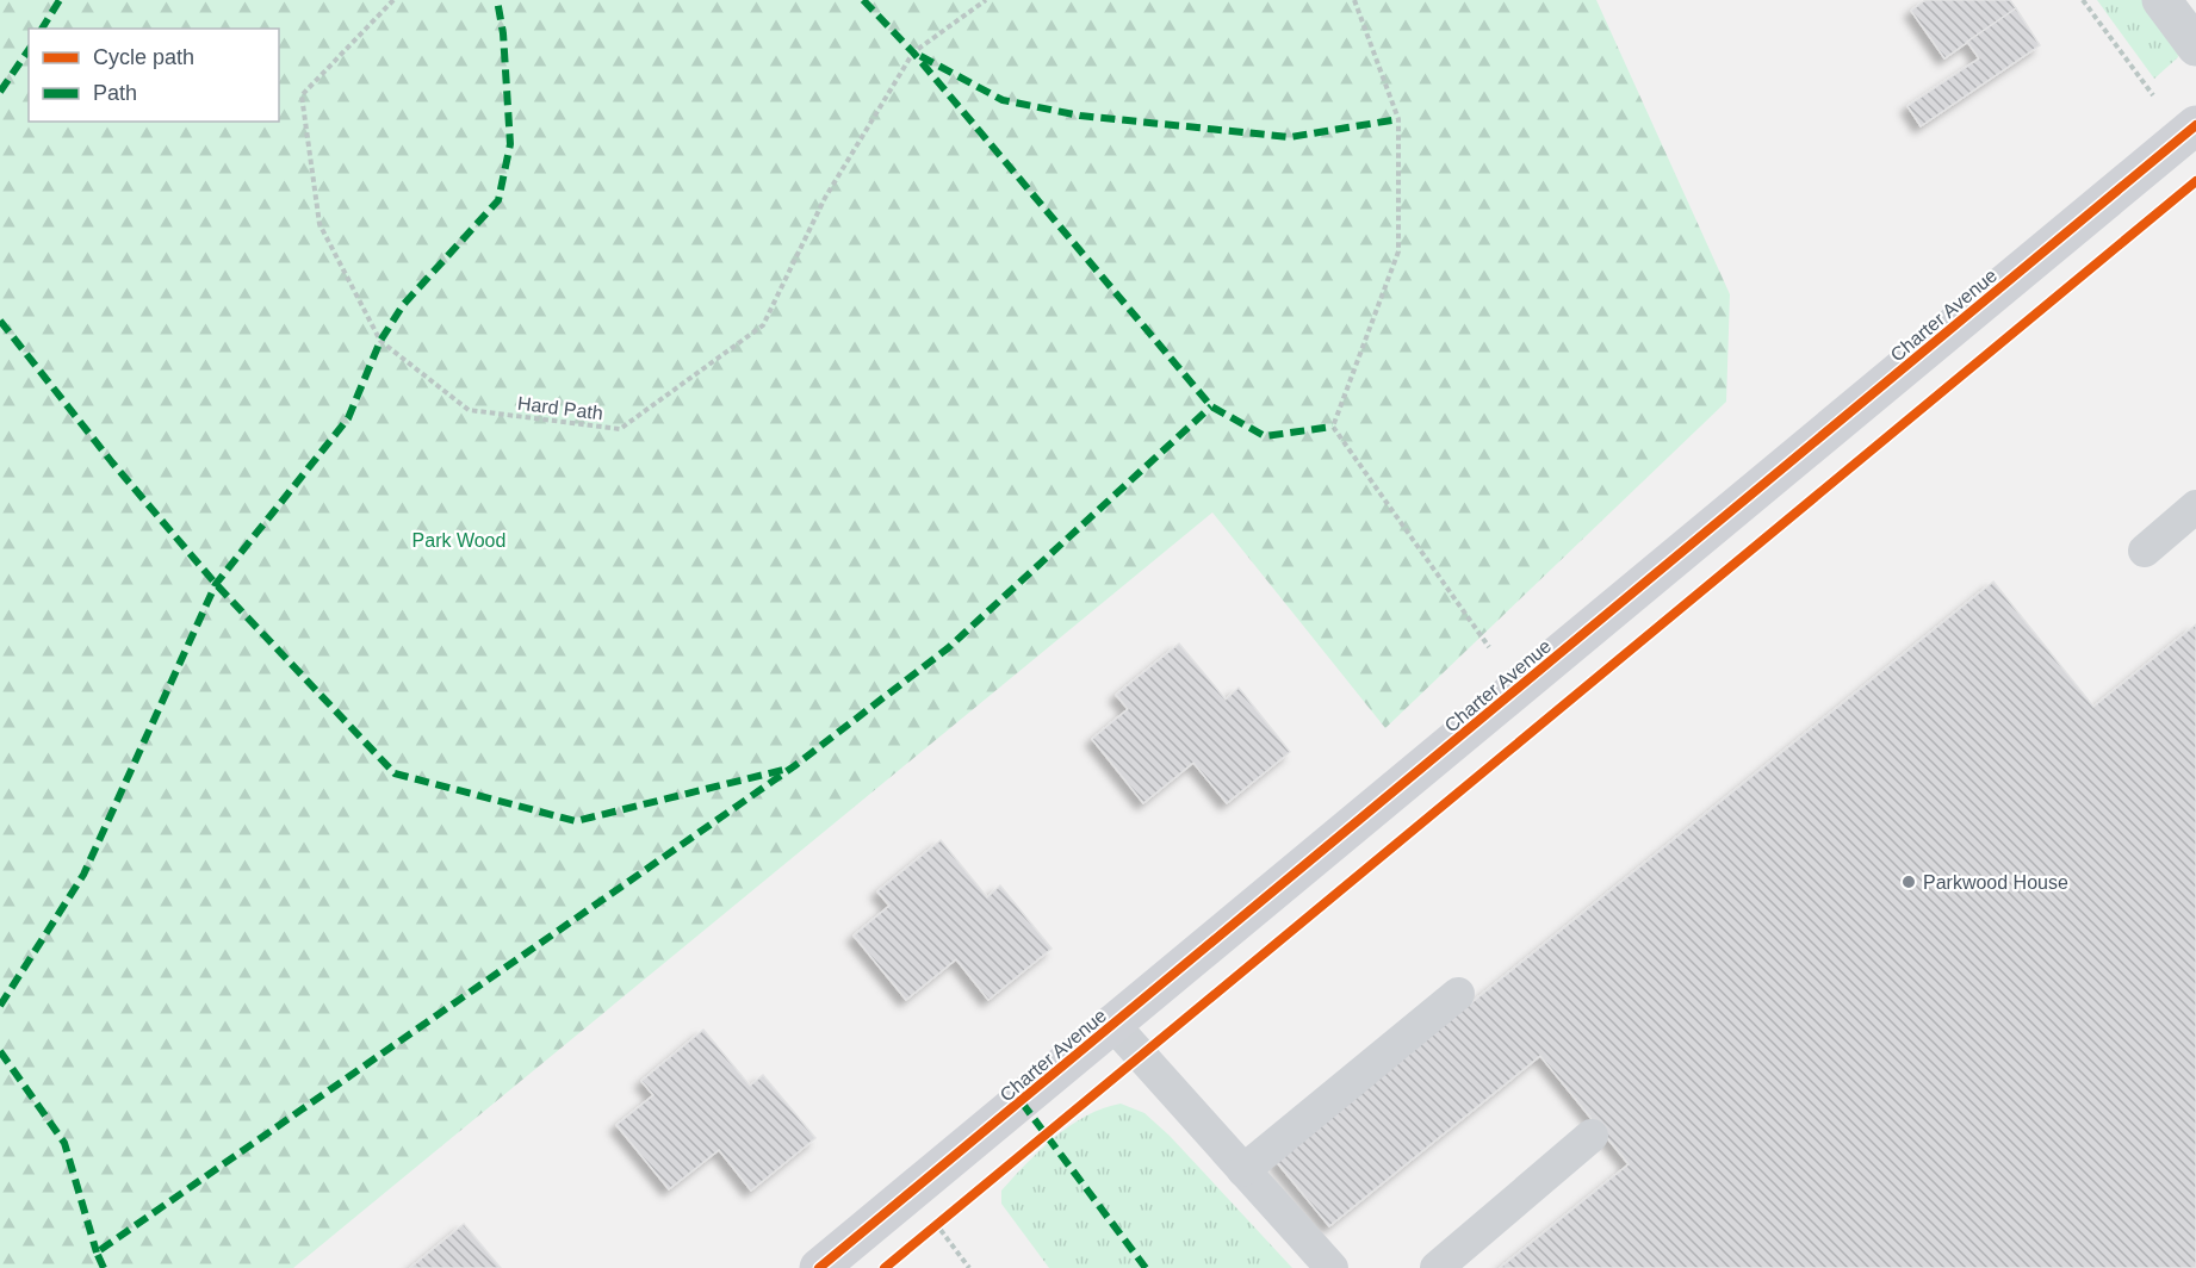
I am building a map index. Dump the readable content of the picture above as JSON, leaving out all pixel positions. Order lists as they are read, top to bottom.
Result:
{
  "streets": {
    "street": ["Charter Avenue"],
    "path": ["Hard Path"]
  },
  "parks": ["Park Wood"],
  "places": ["Parkwood House"],
  "legend": ["Cycle path", "Path"]
}
